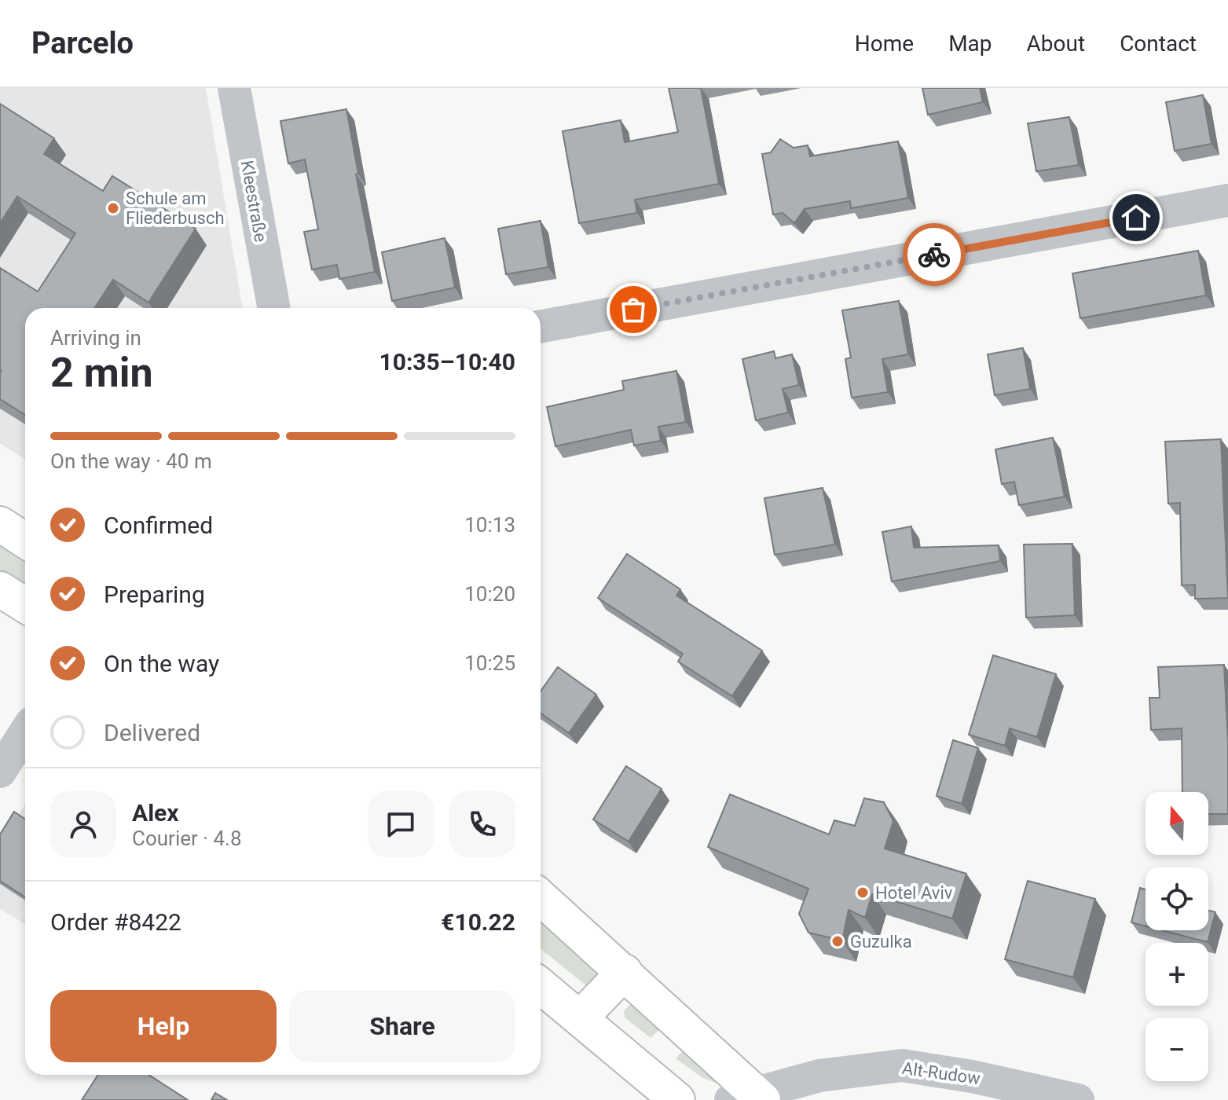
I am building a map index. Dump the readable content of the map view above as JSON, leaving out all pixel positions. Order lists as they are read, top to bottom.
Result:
{
  "streets": {
    "street": ["Kleestraße", "Alt-Rudow"]
  },
  "places": ["Schule am Fliederbusch", "Hotel Aviv", "Guzulka"],
  "north": "top",
  "page": {
    "header": "Parcelo",
    "nav": [
      "Home",
      "Map",
      "About",
      "Contact"
    ],
    "heading": ["2 min", "Arriving in", "10:35–10:40"],
    "panel": [
      "Alex",
      "Courier · 4.8",
      "Order #8422",
      "€10.22"
    ],
    "bar": "On the way · 40 m",
    "list": [
      ["Confirmed", "10:13"],
      ["Preparing", "10:20"],
      ["On the way", "10:25"],
      "Delivered"
    ],
    "map_buttons": ["+", "−"],
    "buttons": ["Help", "Share"]
  }
}
